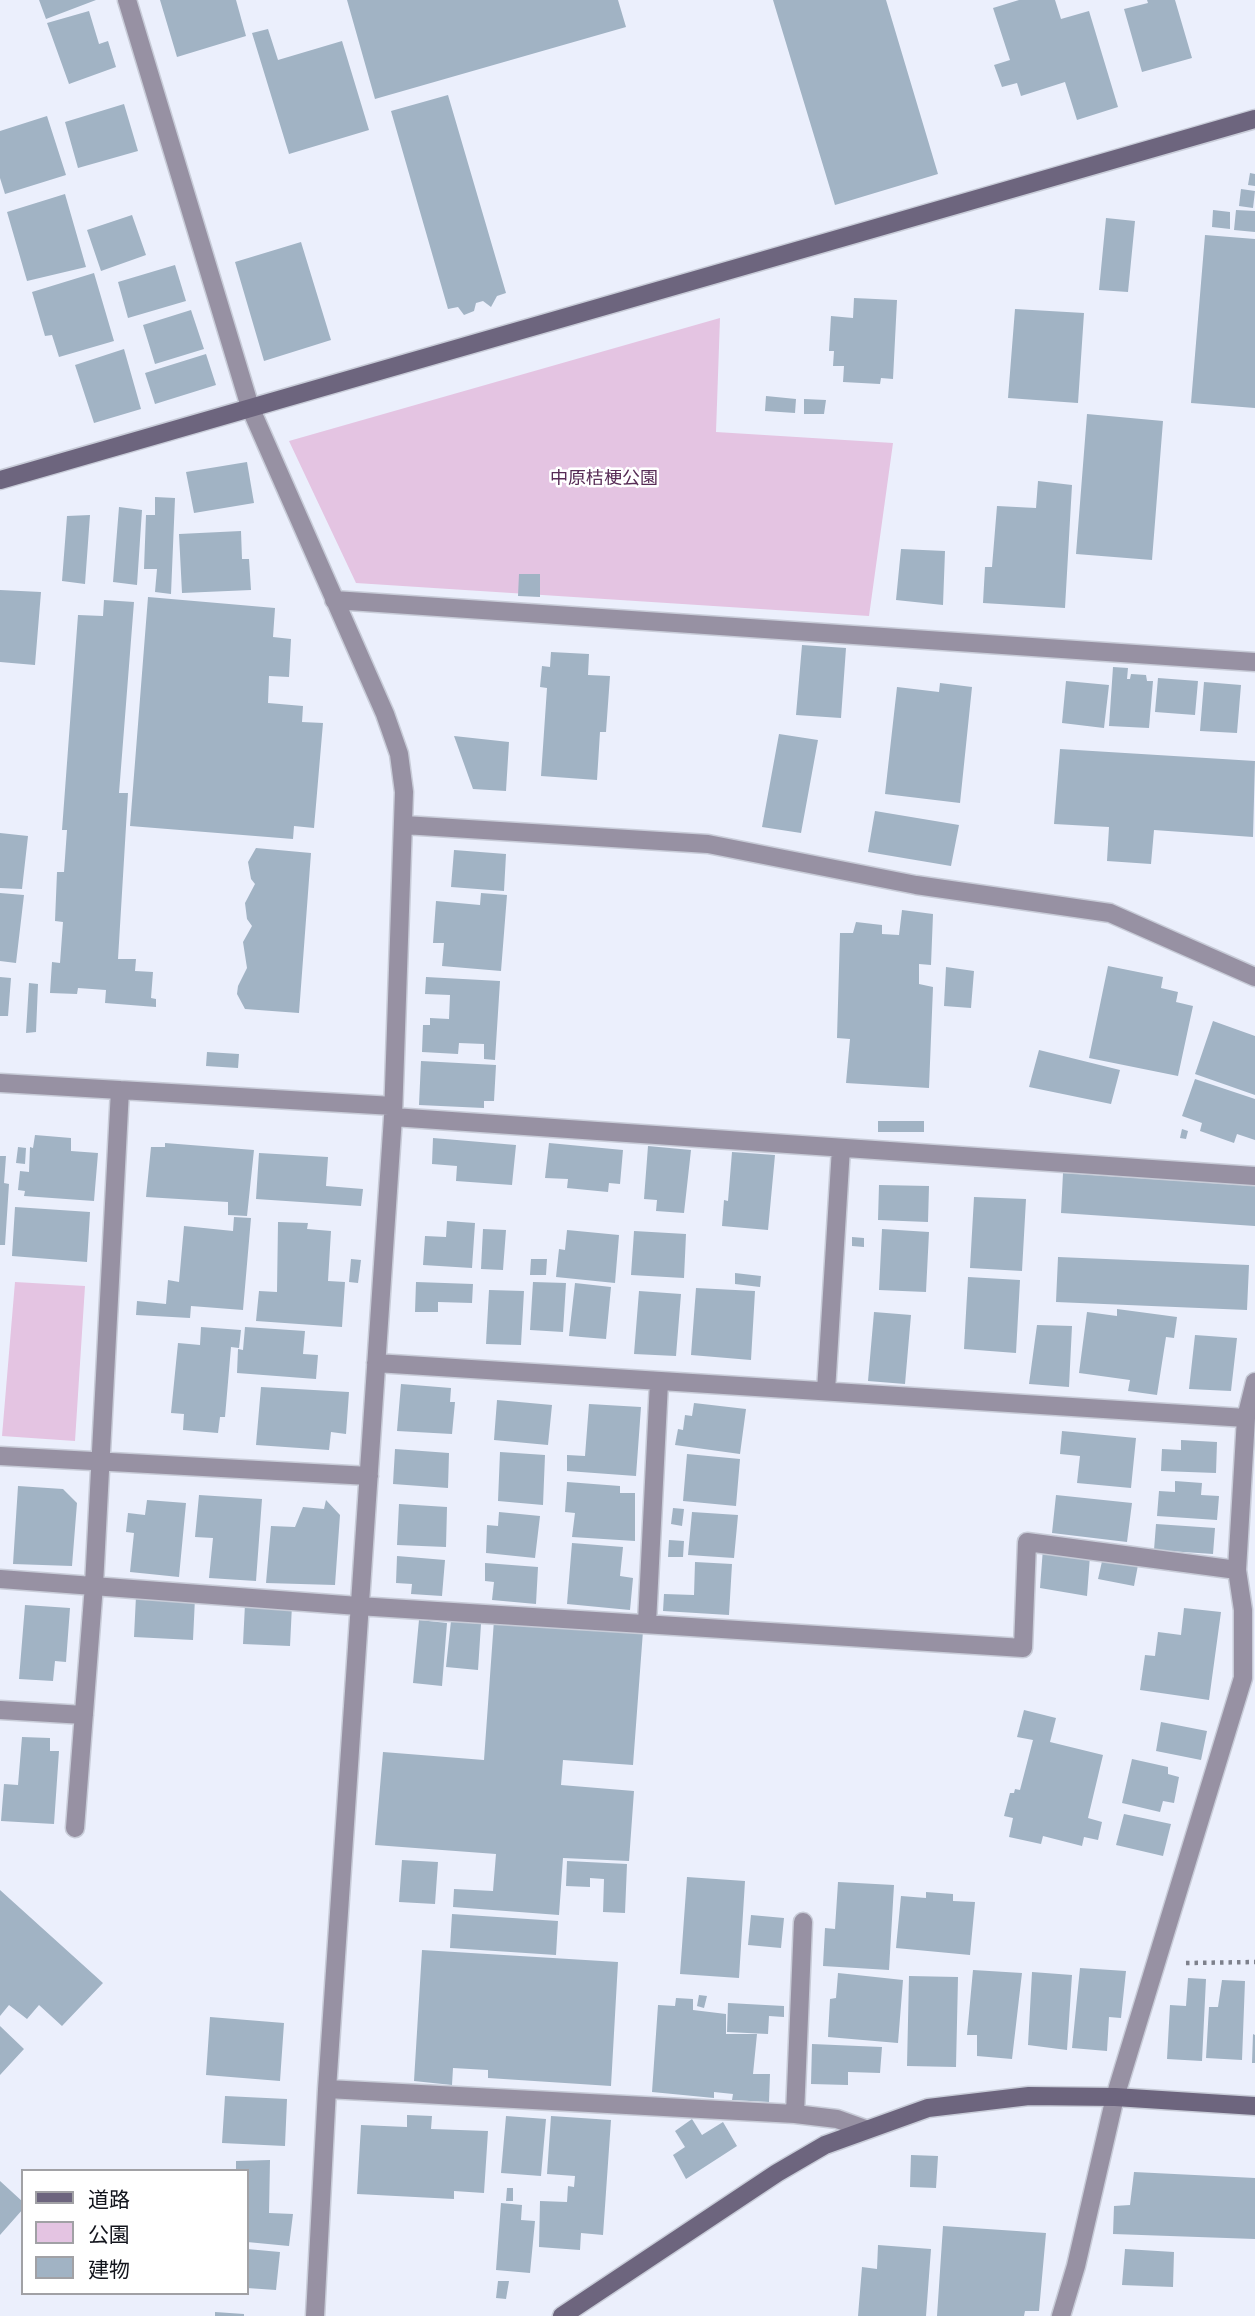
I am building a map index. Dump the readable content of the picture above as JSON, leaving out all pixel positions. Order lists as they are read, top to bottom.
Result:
{
  "parks": ["中原桔梗公園"],
  "legend": ["道路", "公園", "建物"]
}
